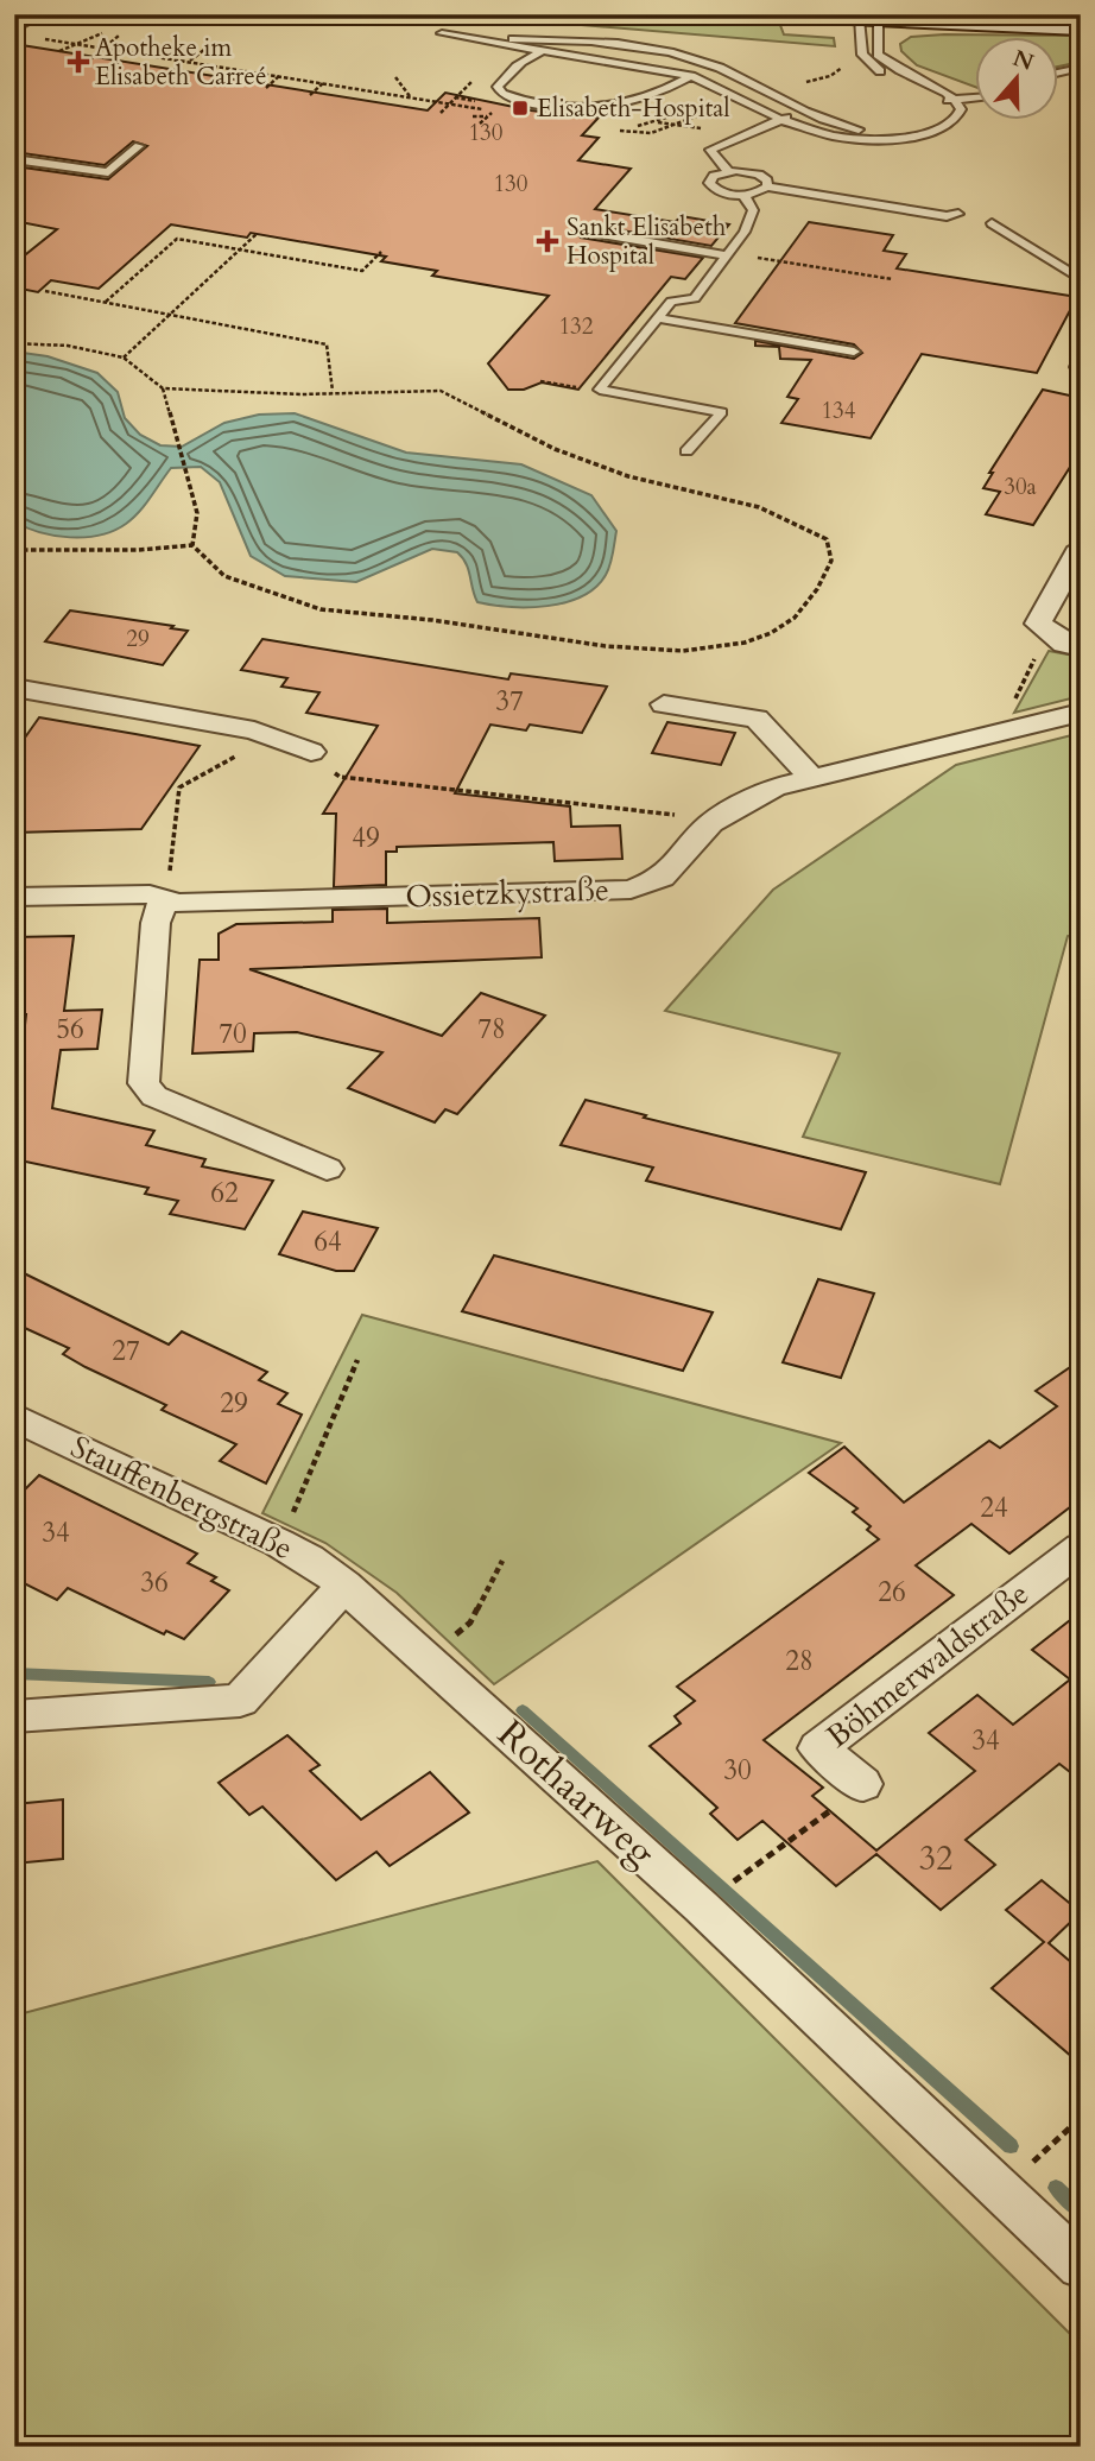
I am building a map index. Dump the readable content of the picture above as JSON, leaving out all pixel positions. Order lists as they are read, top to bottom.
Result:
{
  "streets": {
    "street": [
      "Ossietzkystraße",
      "Stauffenbergstraße",
      "Böhmerwaldstraße",
      "Rothaarweg"
    ]
  },
  "crossings": [
    ["Stauffenbergstraße", "Rothaarweg"]
  ],
  "places": {
    "health": ["Apotheke im Elisabeth Carreé", "Sankt Elisabeth Hospital"],
    "transit": ["Elisabeth-Hospital"]
  },
  "house_numbers": [
    "130",
    "130",
    "132",
    "134",
    "30a",
    "29",
    "37",
    "49",
    "56",
    "78",
    "70",
    "62",
    "64",
    "27",
    "29",
    "24",
    "34",
    "36",
    "26",
    "28",
    "34",
    "30",
    "32"
  ],
  "north": "top"
}
